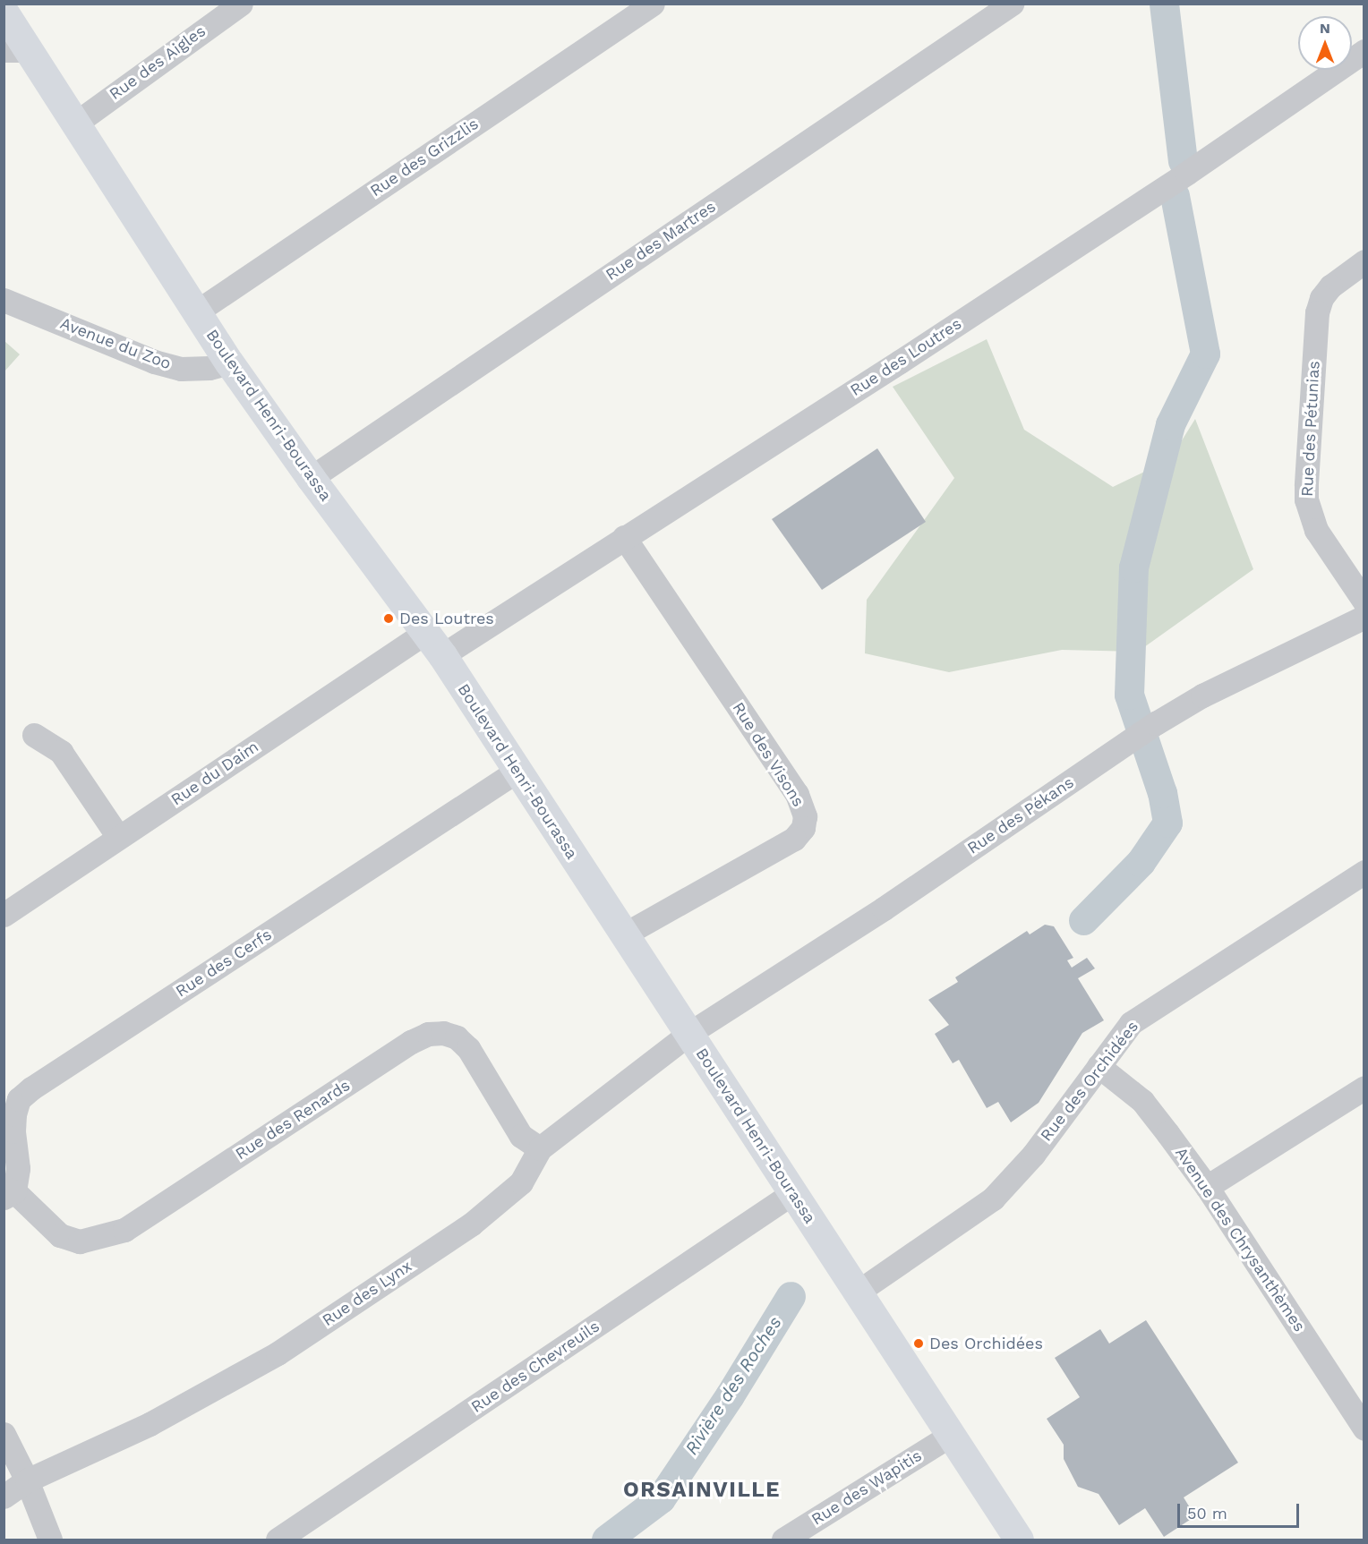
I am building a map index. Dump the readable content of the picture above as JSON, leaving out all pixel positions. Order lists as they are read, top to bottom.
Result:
{
  "streets": {
    "main road": ["Boulevard Henri-Bourassa"],
    "street": [
      "Rue des Aigles",
      "Rue des Grizzlis",
      "Rue des Martres",
      "Avenue du Zoo",
      "Rue des Loutres",
      "Rue des Pétunias",
      "Rue des Visons",
      "Rue du Daim",
      "Rue des Pékans",
      "Rue des Cerfs",
      "Rue des Orchidées",
      "Rue des Renards",
      "Avenue des Chrysanthèmes",
      "Rue des Lynx",
      "Rue des Chevreuils",
      "Rue des Wapitis"
    ]
  },
  "crossings": [
    ["Rue des Aigles", "Boulevard Henri-Bourassa"],
    ["Rue des Grizzlis", "Boulevard Henri-Bourassa"],
    ["Rue des Martres", "Boulevard Henri-Bourassa"],
    ["Avenue du Zoo", "Boulevard Henri-Bourassa"],
    ["Rue des Loutres", "Boulevard Henri-Bourassa"],
    ["Rue des Loutres", "Rue des Visons"],
    ["Rue des Loutres", "Rue du Daim"],
    ["Boulevard Henri-Bourassa", "Rue des Visons"],
    ["Boulevard Henri-Bourassa", "Rue du Daim"],
    ["Boulevard Henri-Bourassa", "Rue des Pékans"],
    ["Boulevard Henri-Bourassa", "Rue des Cerfs"],
    ["Boulevard Henri-Bourassa", "Rue des Orchidées"],
    ["Boulevard Henri-Bourassa", "Rue des Lynx"],
    ["Boulevard Henri-Bourassa", "Rue des Chevreuils"],
    ["Boulevard Henri-Bourassa", "Rue des Wapitis"],
    ["Rue des Pékans", "Rue des Lynx"],
    ["Rue des Cerfs", "Rue des Renards"],
    ["Rue des Orchidées", "Avenue des Chrysanthèmes"],
    ["Rue des Renards", "Rue des Lynx"]
  ],
  "districts": ["ORSAINVILLE"],
  "water": ["Rivière des Roches"],
  "places": ["Des Loutres", "Des Orchidées"],
  "scale_bar": "50 m",
  "north": "top"
}
